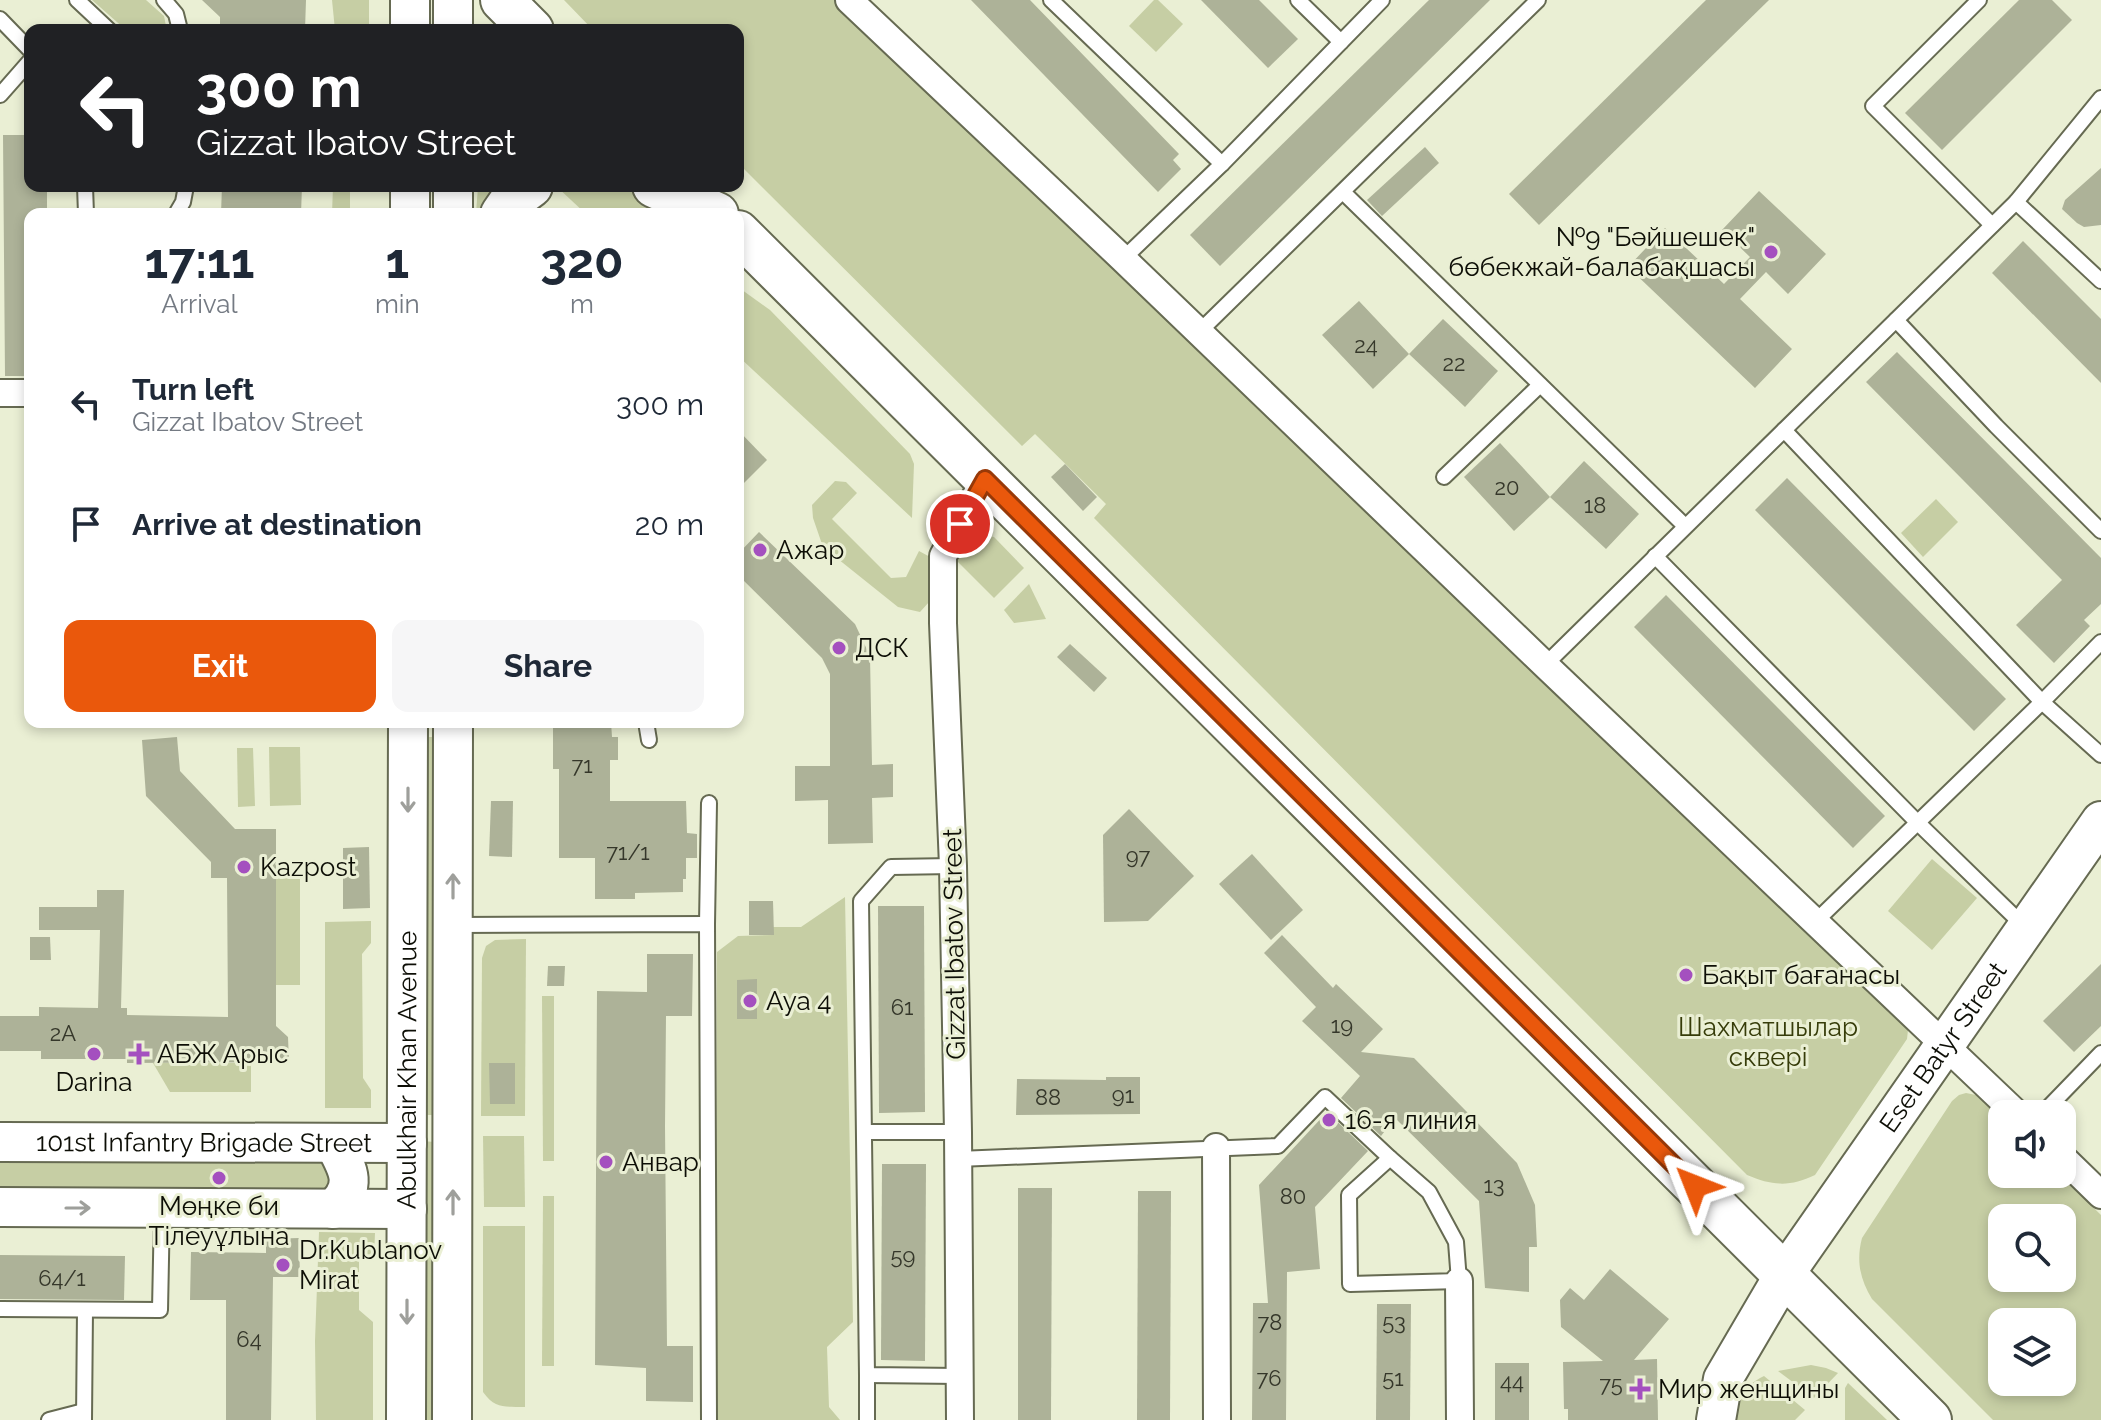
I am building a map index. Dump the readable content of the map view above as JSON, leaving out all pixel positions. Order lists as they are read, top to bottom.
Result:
{
  "streets": {
    "street": [
      "Gizzat Ibatov Street",
      "Eset Batyr Street",
      "Abulkhair Khan Avenue",
      "101st Infantry Brigade Street"
    ]
  },
  "crossings": [
    ["Abulkhair Khan Avenue", "101st Infantry Brigade Street"]
  ],
  "parks": ["Шахматшылар сквері"],
  "places": {
    "other": [
      "№9 \"Бәйшешек\" бөбекжай-балабақшасы",
      "Ажар",
      "ДСК",
      "Kazpost",
      "Бақыт бағанасы",
      "Aya 4",
      "Darina",
      "16-я линия",
      "Анвар",
      "Мөңке би Тілеуұлына",
      "Dr.Kublanov Mirat"
    ],
    "health": ["АБЖ Арыс", "Мир женщины"]
  },
  "house_numbers": [
    "24",
    "22",
    "20",
    "18",
    "71",
    "71/1",
    "97",
    "61",
    "19",
    "2А",
    "91",
    "88",
    "13",
    "80",
    "59",
    "64/1",
    "78",
    "53",
    "64",
    "76",
    "51",
    "44",
    "75"
  ],
  "page": {
    "turn": ["300 m", "Gizzat Ibatov Street"],
    "eta": [
      "17:11",
      "Arrival",
      "1",
      "min",
      "320",
      "m"
    ],
    "list": [
      {
        "name": "Turn left",
        "note": "Gizzat Ibatov Street",
        "value": "300 m"
      },
      {
        "name": "Arrive at destination",
        "value": "20 m"
      }
    ],
    "buttons": ["Exit", "Share"]
  }
}
